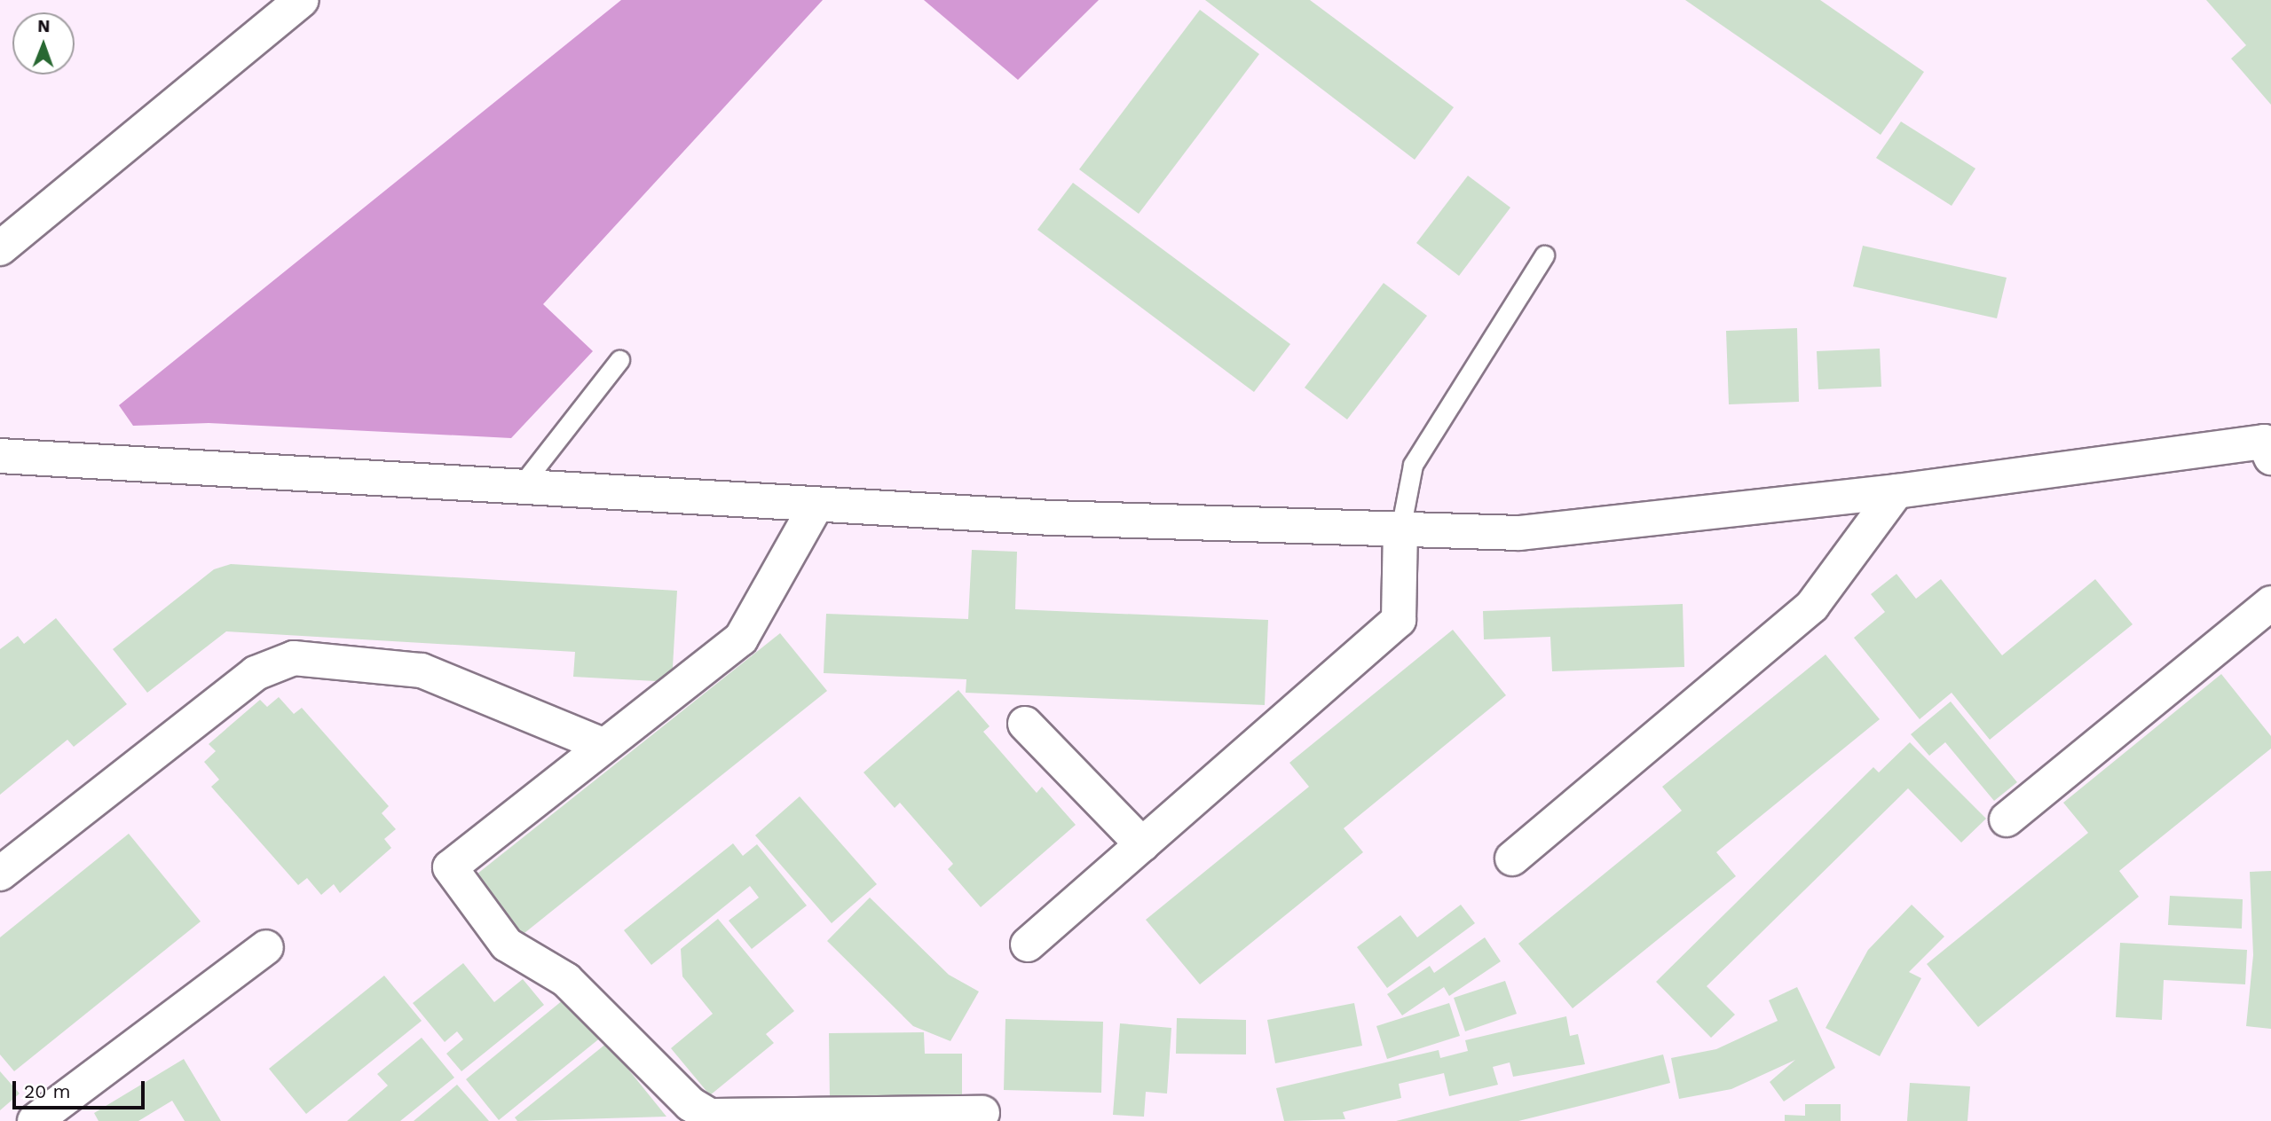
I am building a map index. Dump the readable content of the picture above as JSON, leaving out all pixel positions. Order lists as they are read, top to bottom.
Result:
{
  "scale_bar": "20 m",
  "north": "top"
}
